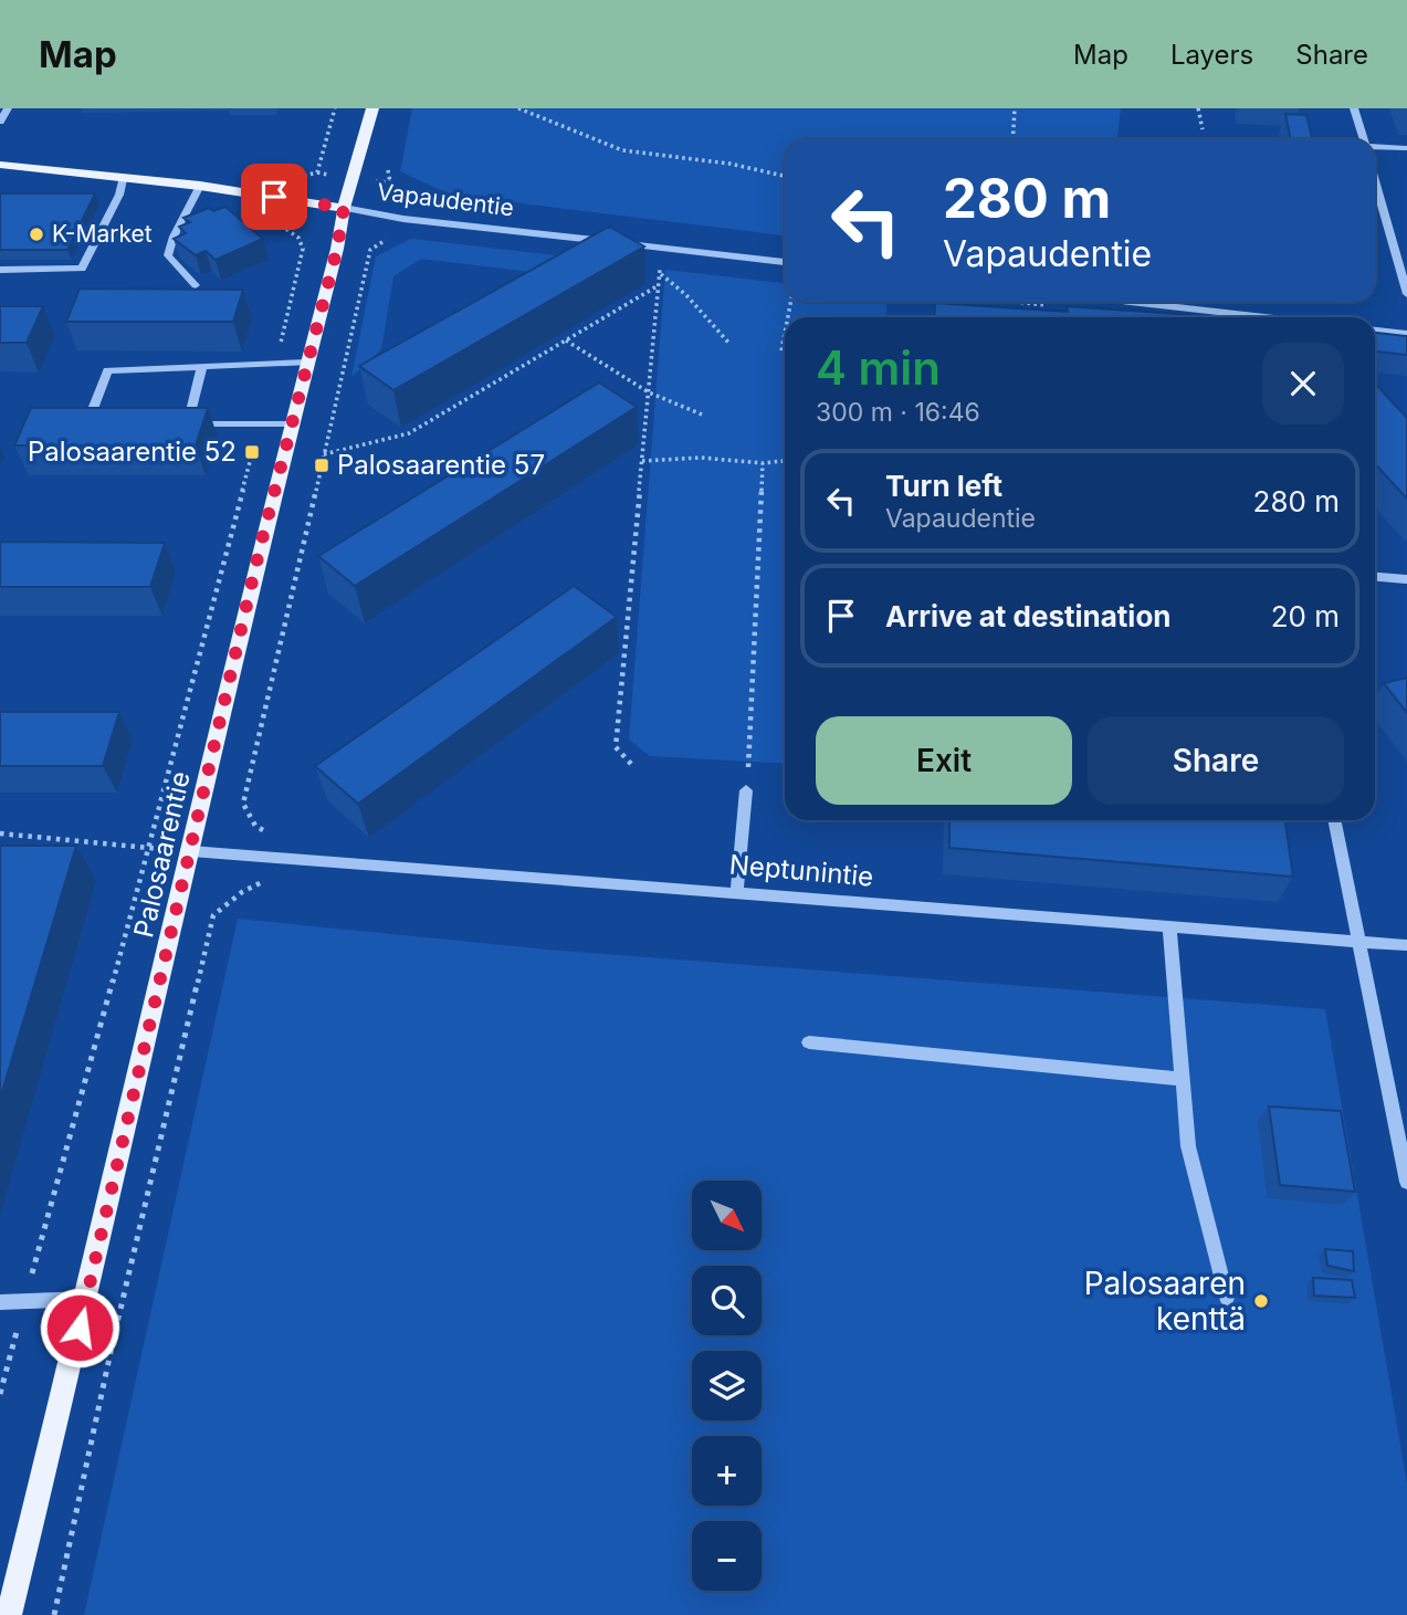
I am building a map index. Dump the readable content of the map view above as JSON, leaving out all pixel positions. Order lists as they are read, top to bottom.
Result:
{
  "streets": {
    "main road": ["Vapaudentie", "Palosaarentie"],
    "street": ["Neptunintie"]
  },
  "crossings": [
    ["Vapaudentie", "Palosaarentie"],
    ["Palosaarentie", "Neptunintie"]
  ],
  "places": {
    "other": ["K-Market", "Palosaaren kenttä"],
    "transit": ["Palosaarentie 52", "Palosaarentie 57"]
  },
  "north": "bottom right",
  "page": {
    "header": "Map",
    "nav": ["Map", "Layers", "Share"],
    "turn": ["280 m", "Vapaudentie"],
    "heading": ["4 min", "300 m · 16:46"],
    "list": [
      {
        "name": "Turn left",
        "note": "Vapaudentie",
        "value": "280 m"
      },
      {
        "name": "Arrive at destination",
        "value": "20 m"
      }
    ],
    "buttons": ["Exit", "Share"],
    "map_buttons": ["+", "−"]
  }
}
